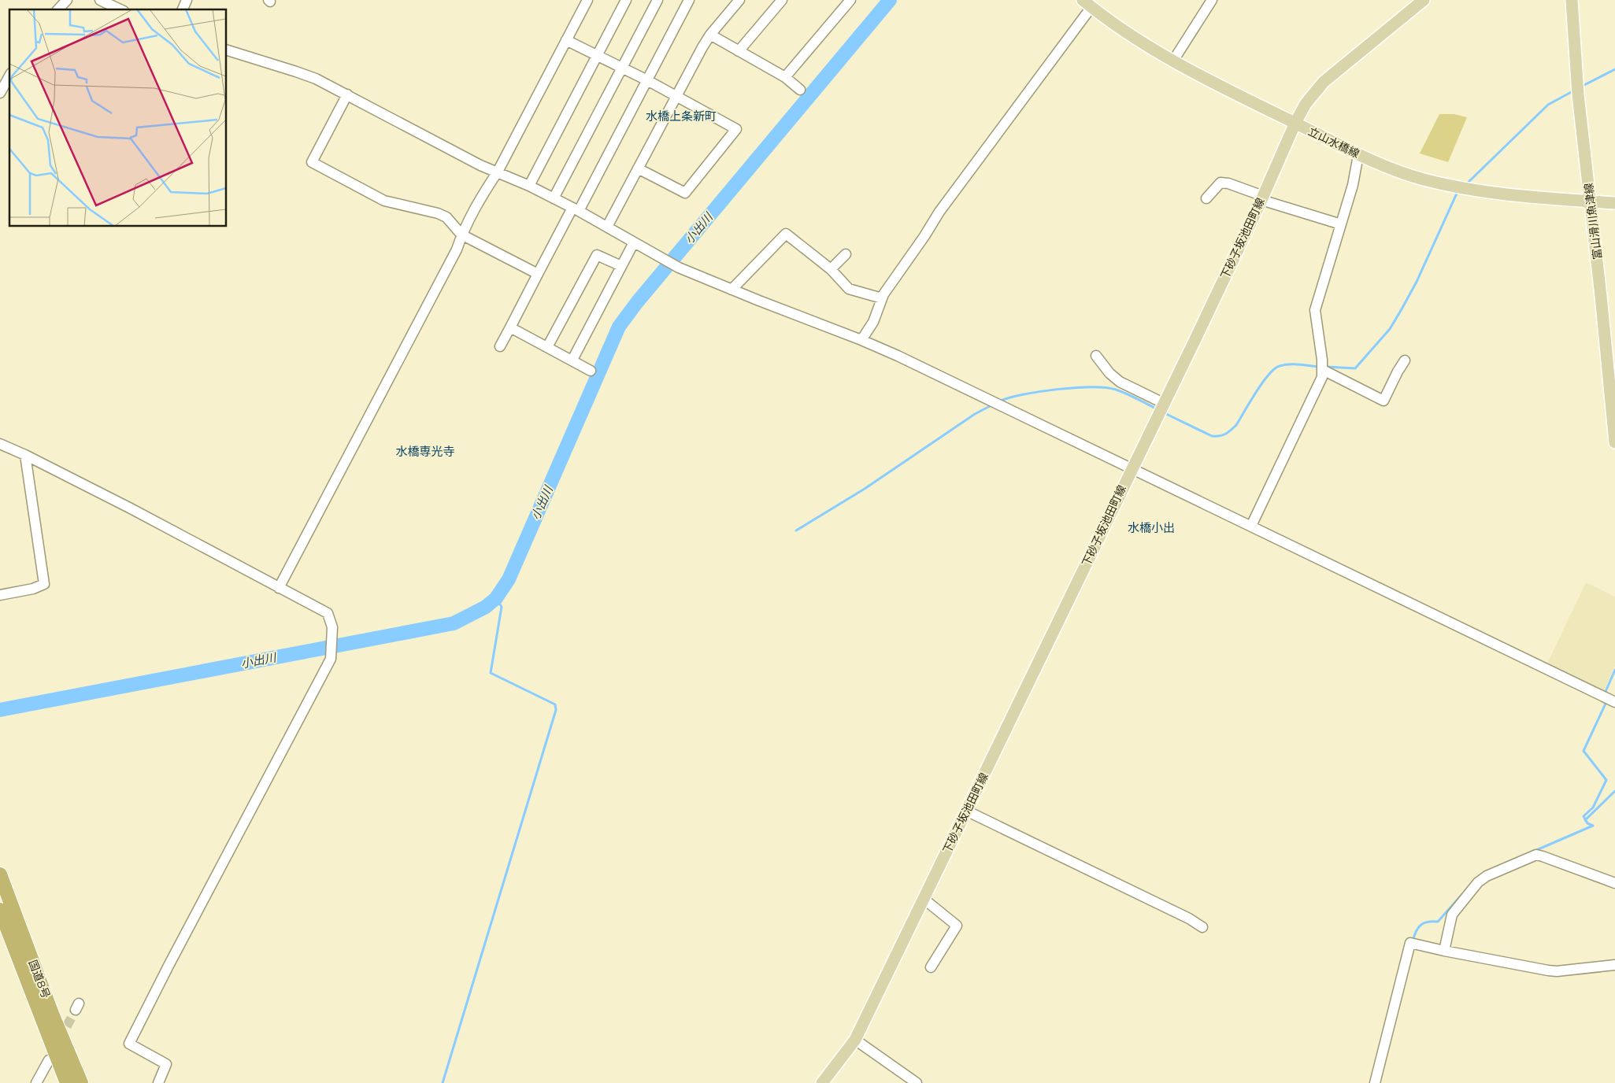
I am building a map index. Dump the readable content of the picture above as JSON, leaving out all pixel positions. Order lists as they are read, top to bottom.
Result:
{
  "streets": {
    "highway": ["国道8号"],
    "main road": ["立山水橋線", "富山滑川魚津線", "下砂子坂池田町線"]
  },
  "crossings": [
    ["立山水橋線", "富山滑川魚津線"],
    ["立山水橋線", "下砂子坂池田町線"]
  ],
  "districts": ["水橋上条新町", "水橋専光寺", "水橋小出"],
  "water": ["小出川"]
}
